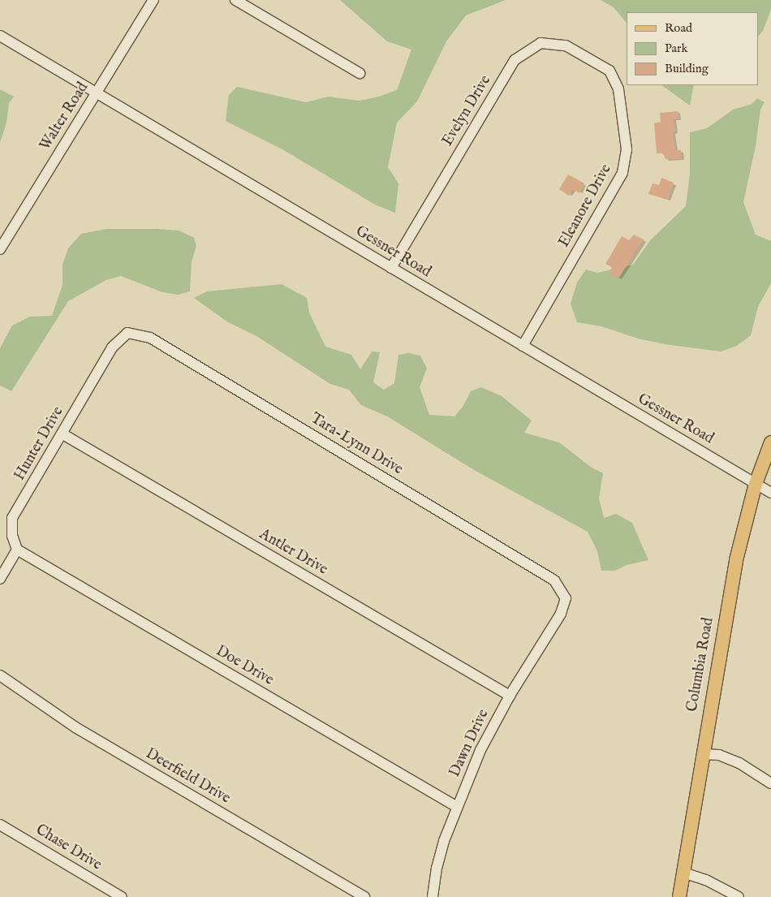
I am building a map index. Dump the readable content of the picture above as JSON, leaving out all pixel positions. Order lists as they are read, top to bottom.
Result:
{
  "streets": {
    "main road": ["Columbia Road"],
    "street": [
      "Evelyn Drive",
      "Walter Road",
      "Eleanore Drive",
      "Gessner Road",
      "Hunter Drive",
      "Tara-Lynn Drive",
      "Antler Drive",
      "Doe Drive",
      "Dawn Drive",
      "Deerfield Drive",
      "Chase Drive"
    ]
  },
  "crossings": [
    ["Evelyn Drive", "Eleanore Drive"],
    ["Evelyn Drive", "Gessner Road"],
    ["Walter Road", "Gessner Road"],
    ["Eleanore Drive", "Gessner Road"],
    ["Gessner Road", "Columbia Road"],
    ["Hunter Drive", "Tara-Lynn Drive"],
    ["Hunter Drive", "Antler Drive"],
    ["Hunter Drive", "Doe Drive"],
    ["Tara-Lynn Drive", "Dawn Drive"],
    ["Antler Drive", "Dawn Drive"],
    ["Doe Drive", "Dawn Drive"]
  ],
  "legend": ["Road", "Park", "Building"]
}
